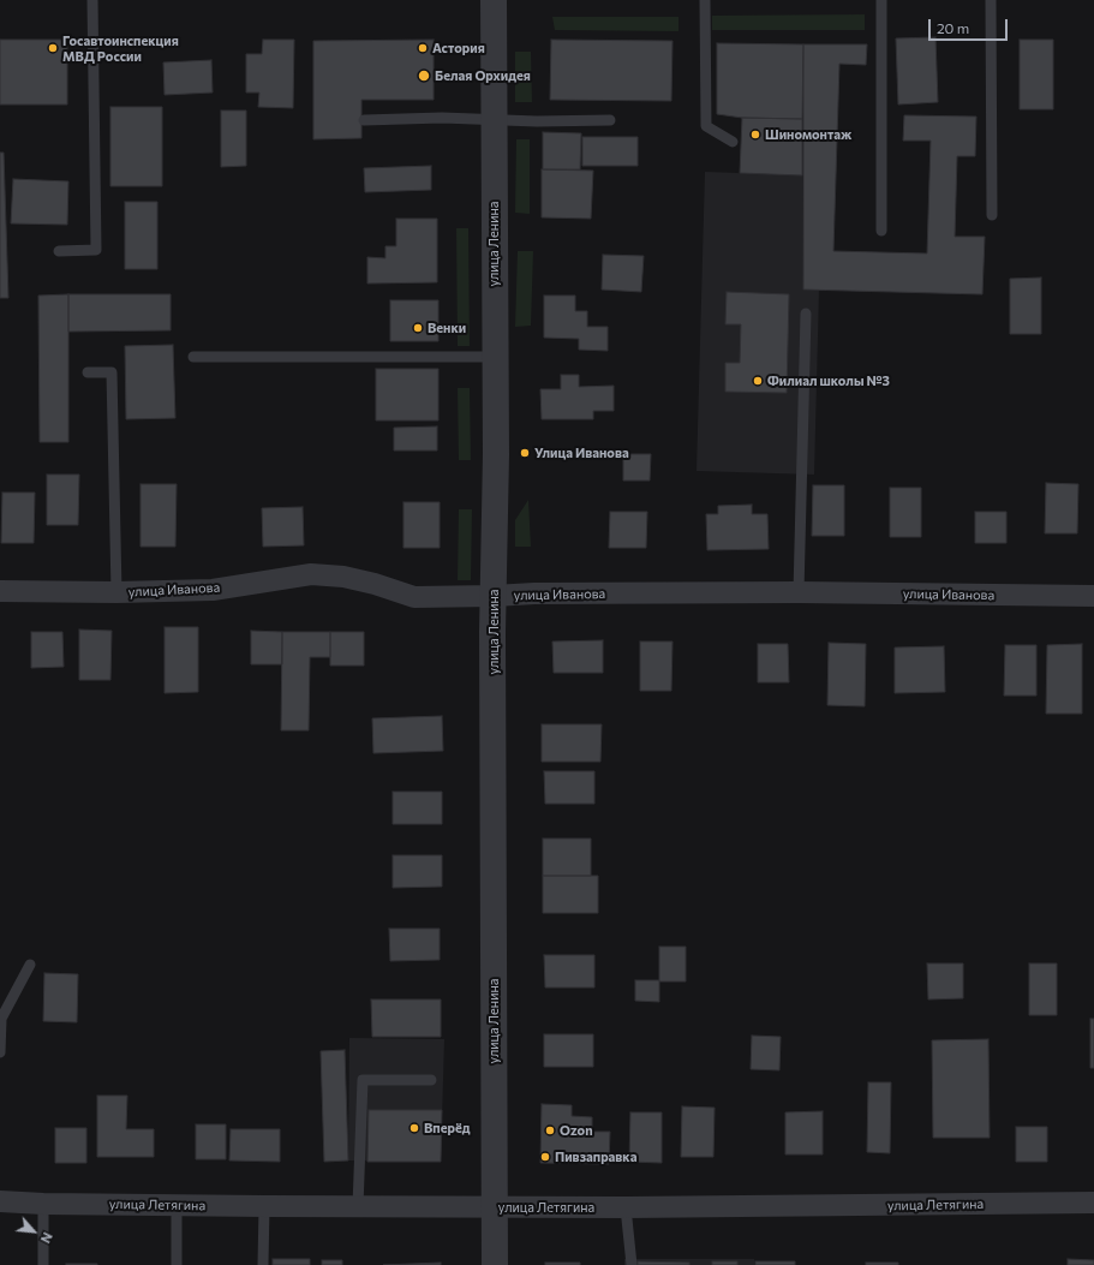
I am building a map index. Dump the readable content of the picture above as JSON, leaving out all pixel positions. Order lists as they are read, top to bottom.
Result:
{
  "streets": {
    "street": ["улица Ленина", "улица Иванова", "улица Летягина"]
  },
  "crossings": [
    ["улица Ленина", "улица Иванова"],
    ["улица Ленина", "улица Летягина"]
  ],
  "places": [
    "Госавтоинспекция МВД России",
    "Астория",
    "Белая Орхидея",
    "Шиномонтаж",
    "Венки",
    "Филиал школы №3",
    "Улица Иванова",
    "Вперёд",
    "Ozon",
    "Пивзаправка"
  ],
  "scale_bar": "20 m",
  "north": "bottom right"
}
